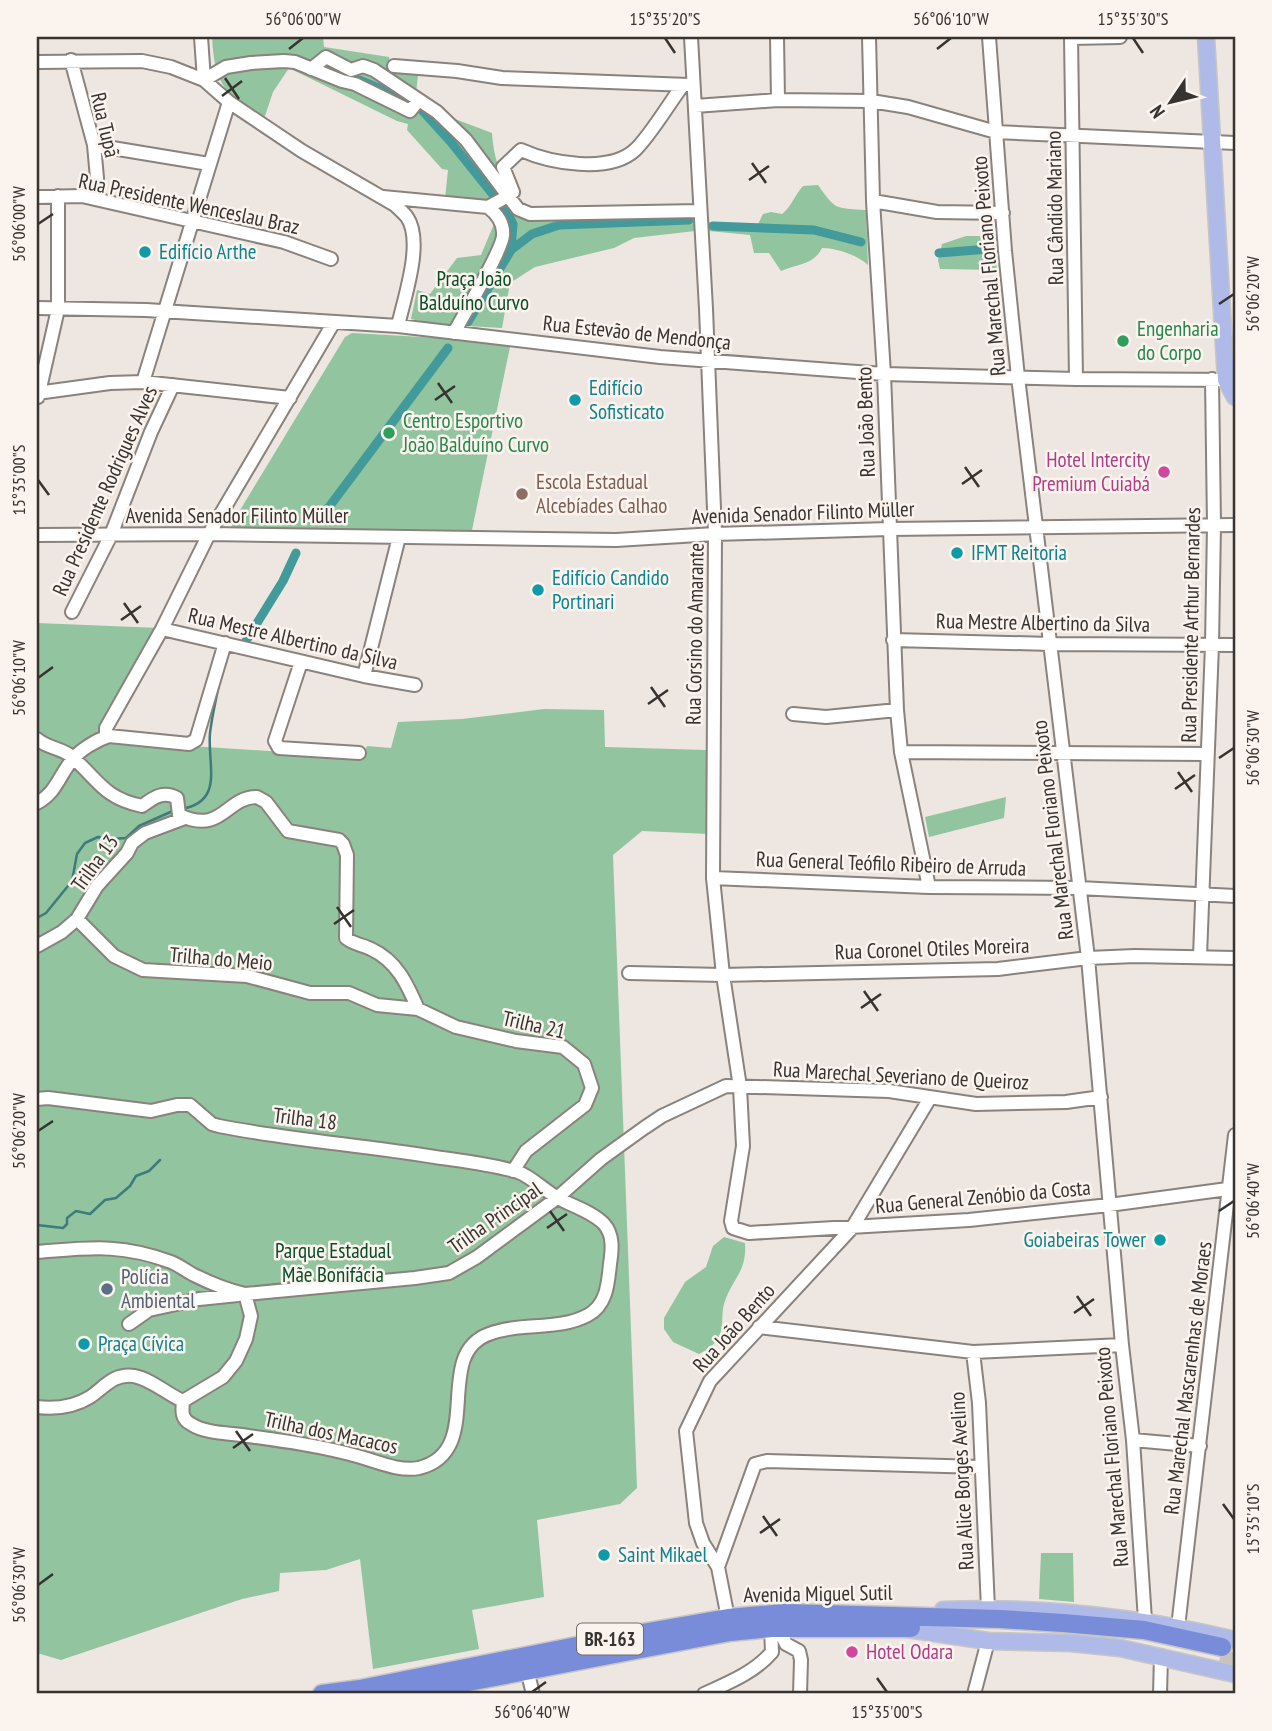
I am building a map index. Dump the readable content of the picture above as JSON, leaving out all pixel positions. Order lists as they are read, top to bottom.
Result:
{
  "streets": {
    "highway": ["Avenida Miguel Sutil", "BR-163"],
    "street": [
      "Rua Tupã",
      "Rua Presidente Wenceslau Braz",
      "Rua Cândido Mariano",
      "Rua Marechal Floriano Peixoto",
      "Rua Estevão de Mendonça",
      "Rua João Bento",
      "Rua Presidente Rodrigues Alves",
      "Avenida Senador Filinto Müller",
      "Rua Mestre Albertino da Silva",
      "Rua Presidente Arthur Bernardes",
      "Rua Corsino do Amarante",
      "Trilha 13",
      "Rua General Teófilo Ribeiro de Arruda",
      "Rua Coronel Otiles Moreira",
      "Trilha do Meio",
      "Trilha 21",
      "Rua Marechal Severiano de Queiroz",
      "Trilha 18",
      "Rua General Zenóbio da Costa",
      "Trilha Principal",
      "Rua Marechal Mascarenhas de Moraes",
      "Trilha dos Macacos",
      "Rua Alice Borges Avelino"
    ]
  },
  "crossings": [
    ["Rua Tupã", "Rua Presidente Wenceslau Braz"],
    ["Rua Presidente Wenceslau Braz", "Rua Presidente Rodrigues Alves"],
    ["Rua Cândido Mariano", "Rua Estevão de Mendonça"],
    ["Rua Marechal Floriano Peixoto", "Rua Estevão de Mendonça"],
    ["Rua Marechal Floriano Peixoto", "Avenida Senador Filinto Müller"],
    ["Rua Marechal Floriano Peixoto", "Rua Mestre Albertino da Silva"],
    ["Rua Marechal Floriano Peixoto", "Rua General Teófilo Ribeiro de Arruda"],
    ["Rua Marechal Floriano Peixoto", "Rua Coronel Otiles Moreira"],
    ["Rua Marechal Floriano Peixoto", "Rua Marechal Severiano de Queiroz"],
    ["Rua Marechal Floriano Peixoto", "Rua General Zenóbio da Costa"],
    ["Rua Marechal Floriano Peixoto", "Avenida Miguel Sutil"],
    ["Rua Estevão de Mendonça", "Rua João Bento"],
    ["Rua Estevão de Mendonça", "Rua Presidente Rodrigues Alves"],
    ["Rua Estevão de Mendonça", "Rua Presidente Arthur Bernardes"],
    ["Rua Estevão de Mendonça", "Rua Corsino do Amarante"],
    ["Rua João Bento", "Avenida Senador Filinto Müller"],
    ["Rua João Bento", "Rua Mestre Albertino da Silva"],
    ["Rua João Bento", "Rua General Teófilo Ribeiro de Arruda"],
    ["Rua João Bento", "Rua Marechal Severiano de Queiroz"],
    ["Rua João Bento", "Rua General Zenóbio da Costa"],
    ["Rua João Bento", "Avenida Miguel Sutil"],
    ["Rua Presidente Rodrigues Alves", "Avenida Senador Filinto Müller"],
    ["Avenida Senador Filinto Müller", "Rua Presidente Arthur Bernardes"],
    ["Avenida Senador Filinto Müller", "Rua Corsino do Amarante"],
    ["Rua Mestre Albertino da Silva", "Rua Presidente Arthur Bernardes"],
    ["Rua Presidente Arthur Bernardes", "Rua General Teófilo Ribeiro de Arruda"],
    ["Rua Presidente Arthur Bernardes", "Rua Coronel Otiles Moreira"],
    ["Rua Corsino do Amarante", "Rua General Teófilo Ribeiro de Arruda"],
    ["Rua Corsino do Amarante", "Rua Coronel Otiles Moreira"],
    ["Rua Corsino do Amarante", "Rua Marechal Severiano de Queiroz"],
    ["Rua Corsino do Amarante", "Rua General Zenóbio da Costa"],
    ["Trilha 13", "Trilha do Meio"],
    ["Trilha do Meio", "Trilha 21"],
    ["Trilha 21", "Trilha 18"],
    ["Rua Marechal Severiano de Queiroz", "Trilha Principal"],
    ["Trilha 18", "Trilha Principal"],
    ["Trilha 18", "Trilha dos Macacos"],
    ["Rua General Zenóbio da Costa", "Rua Marechal Mascarenhas de Moraes"],
    ["Trilha Principal", "Trilha dos Macacos"],
    ["Rua Marechal Mascarenhas de Moraes", "Avenida Miguel Sutil"],
    ["Rua Alice Borges Avelino", "Avenida Miguel Sutil"],
    ["Avenida Miguel Sutil", "BR-163"]
  ],
  "parks": ["Praça João Balduíno Curvo", "Parque Estadual Mãe Bonifácia"],
  "places": [
    "Edifício Arthe",
    "Engenharia do Corpo",
    "Edifício Sofisticato",
    "Centro Esportivo João Balduíno Curvo",
    "Hotel Intercity Premium Cuiabá",
    "Escola Estadual Alcebíades Calhao",
    "IFMT Reitoria",
    "Edifício Candido Portinari",
    "Goiabeiras Tower",
    "Polícia Ambiental",
    "Praça Cívica",
    "Saint Mikael",
    "Hotel Odara"
  ],
  "north": "bottom left",
  "coordinates": [
    "56°06'00\"W",
    "15°35'20\"S",
    "56°06'10\"W",
    "15°35'30\"S",
    "56°06'20\"W",
    "15°35'00\"S",
    "56°06'30\"W",
    "56°06'40\"W",
    "15°35'10\"S"
  ]
}
